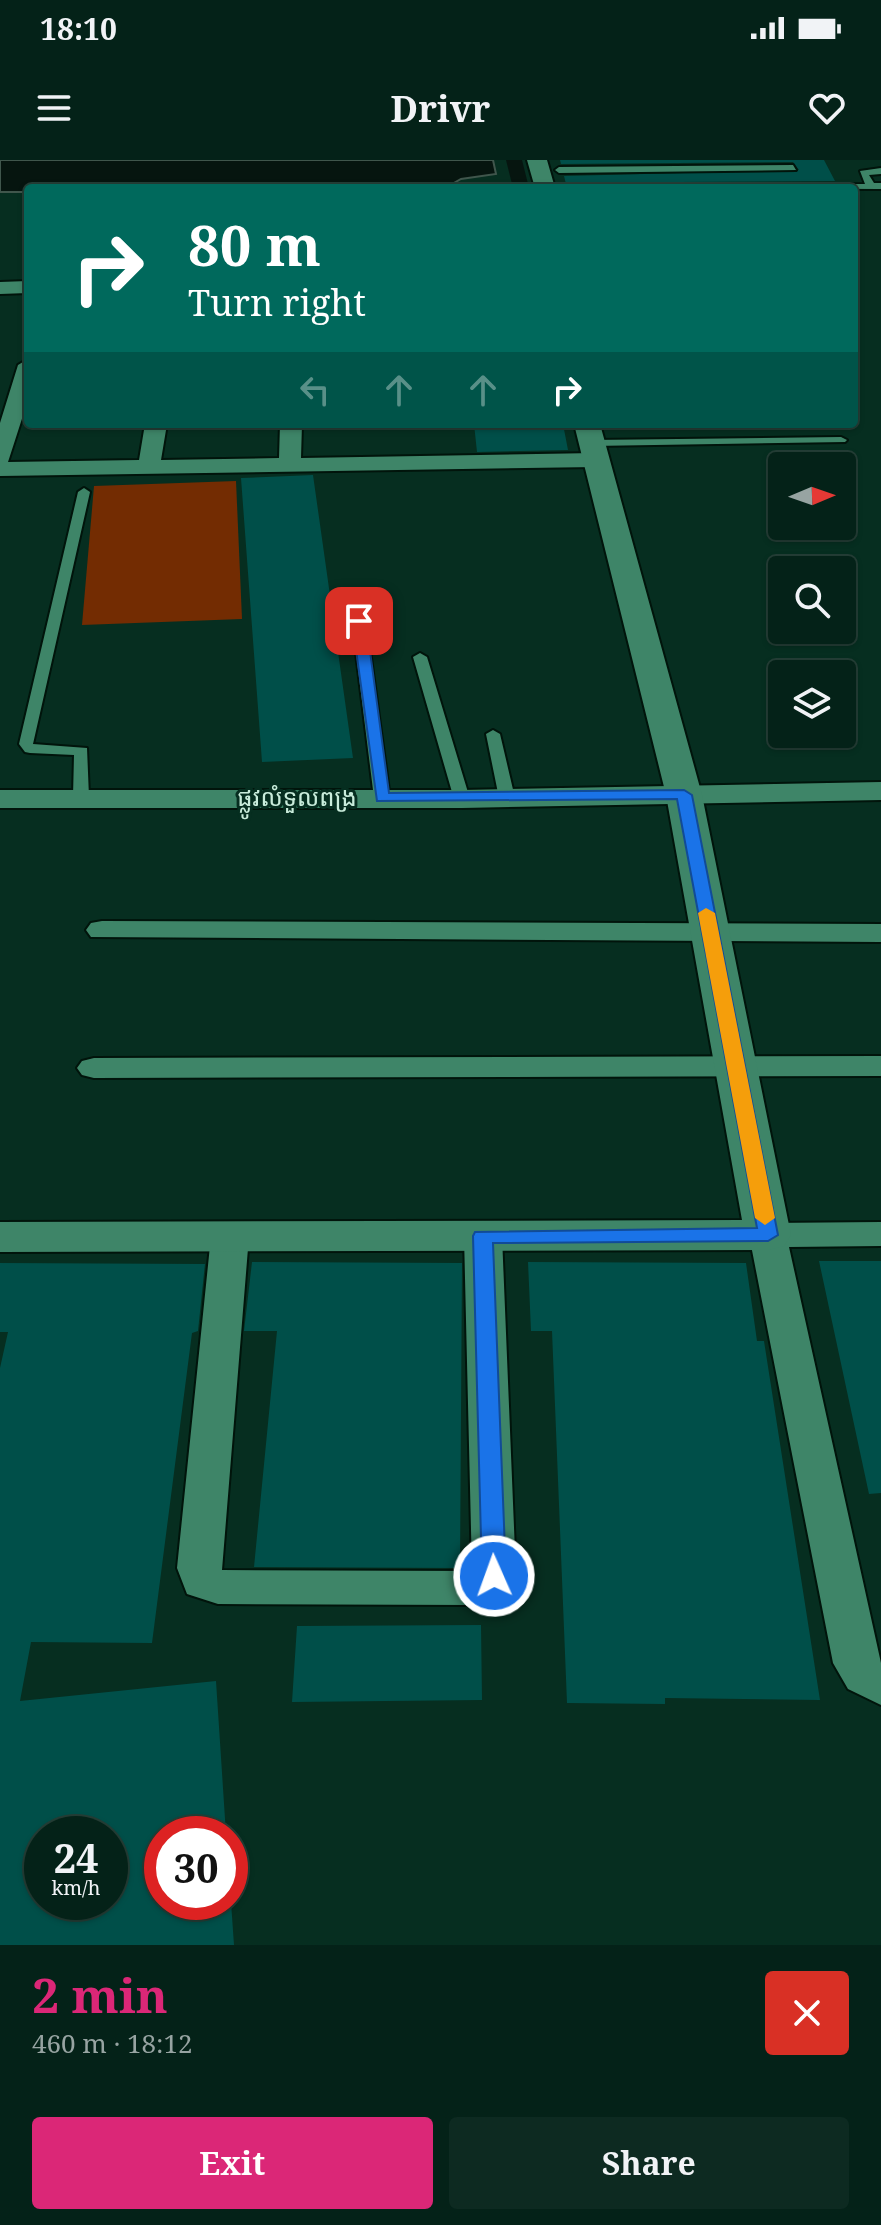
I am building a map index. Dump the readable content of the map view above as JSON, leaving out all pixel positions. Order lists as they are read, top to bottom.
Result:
{
  "streets": {
    "street": ["ផ្លូវលំទួលពង្រ"]
  },
  "north": "right",
  "page": {
    "status": "18:10",
    "header": "Drivr",
    "turn": ["80 m", "Turn right"],
    "speed": "24 km/h",
    "limit": "30",
    "heading": ["2 min", "460 m · 18:12"],
    "buttons": ["Exit", "Share"]
  }
}
